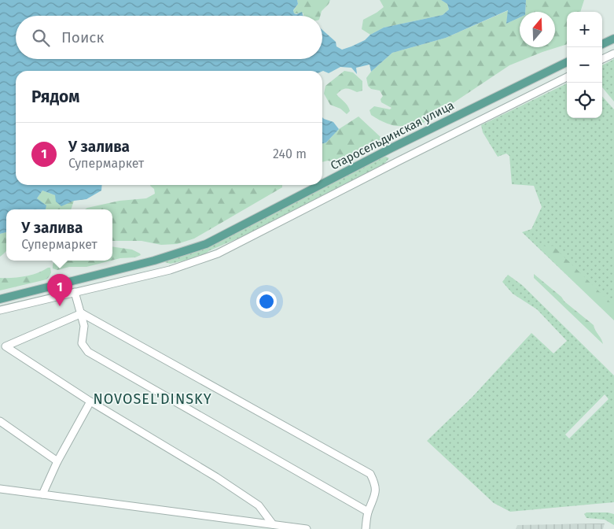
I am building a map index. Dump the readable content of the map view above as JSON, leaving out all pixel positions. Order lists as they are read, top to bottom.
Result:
{
  "streets": {
    "main road": ["Старосельдинская улица"]
  },
  "districts": ["NOVOSEL'DINSKY"],
  "north": "top",
  "page": {
    "map_buttons": ["+", "−"],
    "search": "Поиск",
    "heading": "Рядом",
    "list": [
      {
        "mark": "1",
        "name": "У залива",
        "note": "Супермаркет",
        "value": "240 m"
      }
    ],
    "popup": ["У залива", "Супермаркет"],
    "pins": "1"
  }
}
